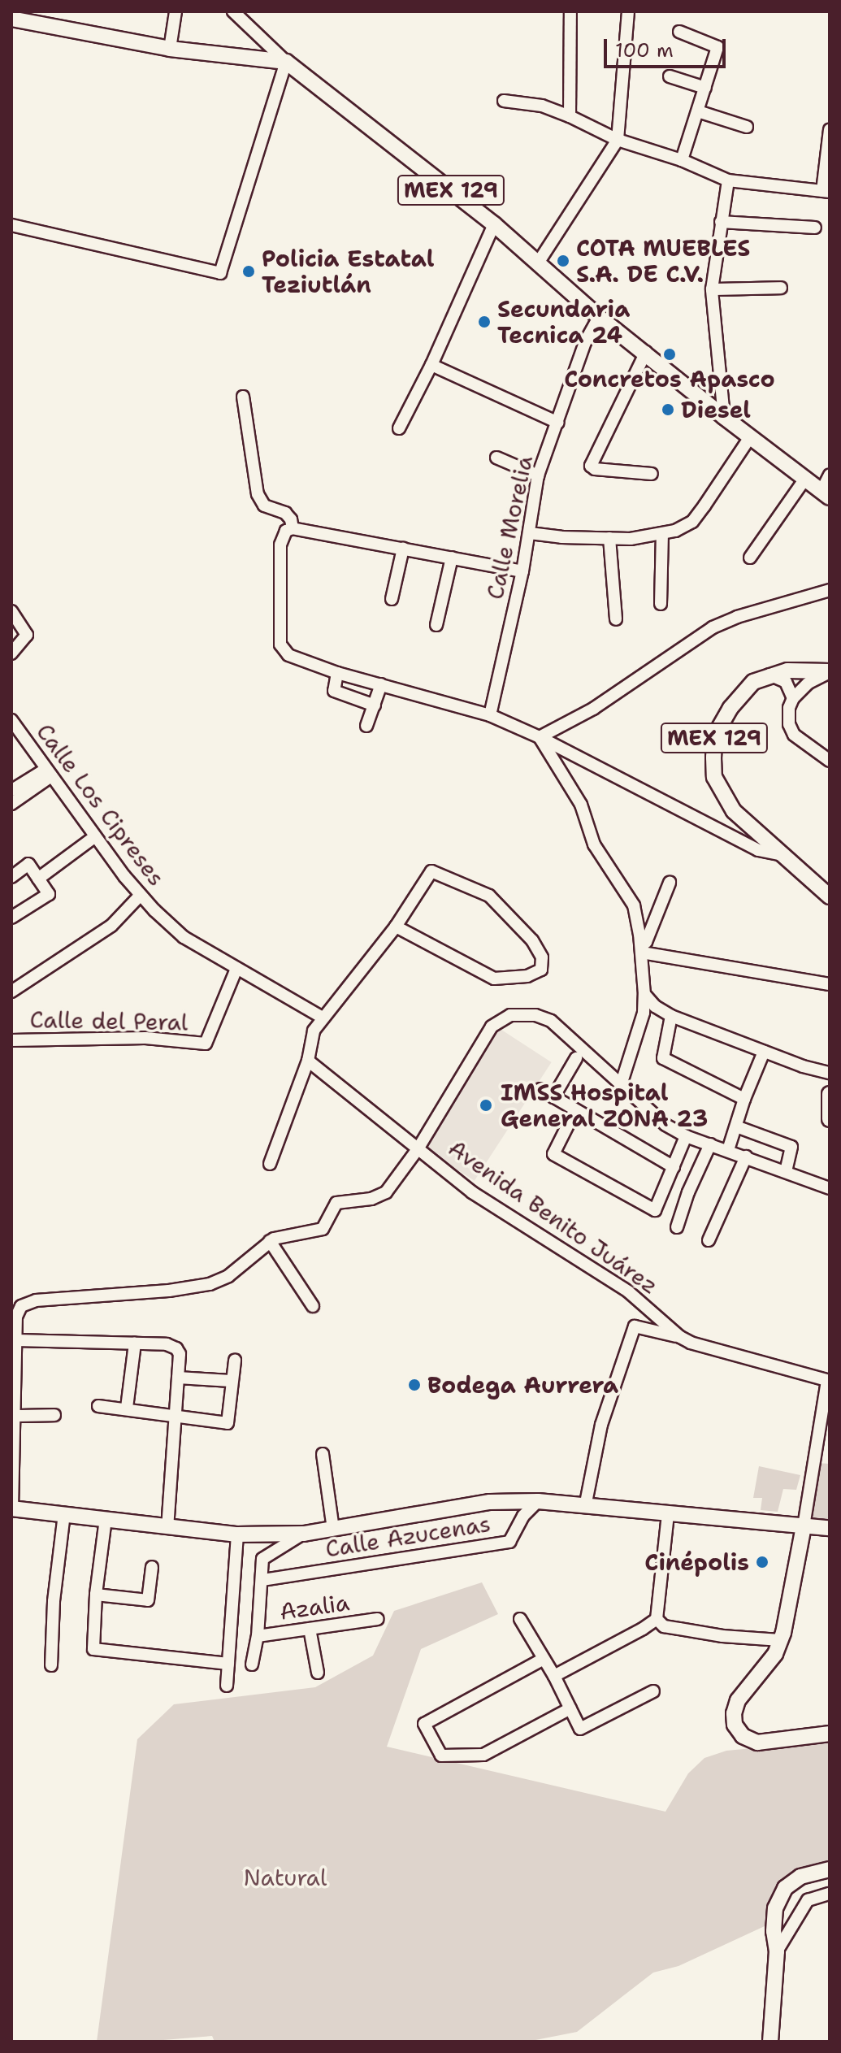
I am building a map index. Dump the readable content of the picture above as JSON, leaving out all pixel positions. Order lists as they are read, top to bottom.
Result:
{
  "streets": {
    "main road": ["MEX 129"],
    "street": [
      "Calle Morelia",
      "Calle Los Cipreses",
      "Calle del Peral",
      "Avenida Benito Juárez",
      "Calle Azucenas",
      "Azalia"
    ]
  },
  "crossings": [
    ["MEX 129", "Calle Morelia"],
    ["Calle Los Cipreses", "Calle del Peral"]
  ],
  "parks": ["Natural"],
  "places": [
    "COTA MUEBLES S.A. DE C.V.",
    "Policia Estatal Teziutlán",
    "Secundaria Tecnica 24",
    "Concretos Apasco",
    "Diesel",
    "IMSS Hospital General ZONA 23",
    "Bodega Aurrera",
    "Cinépolis"
  ],
  "scale_bar": "100 m"
}
